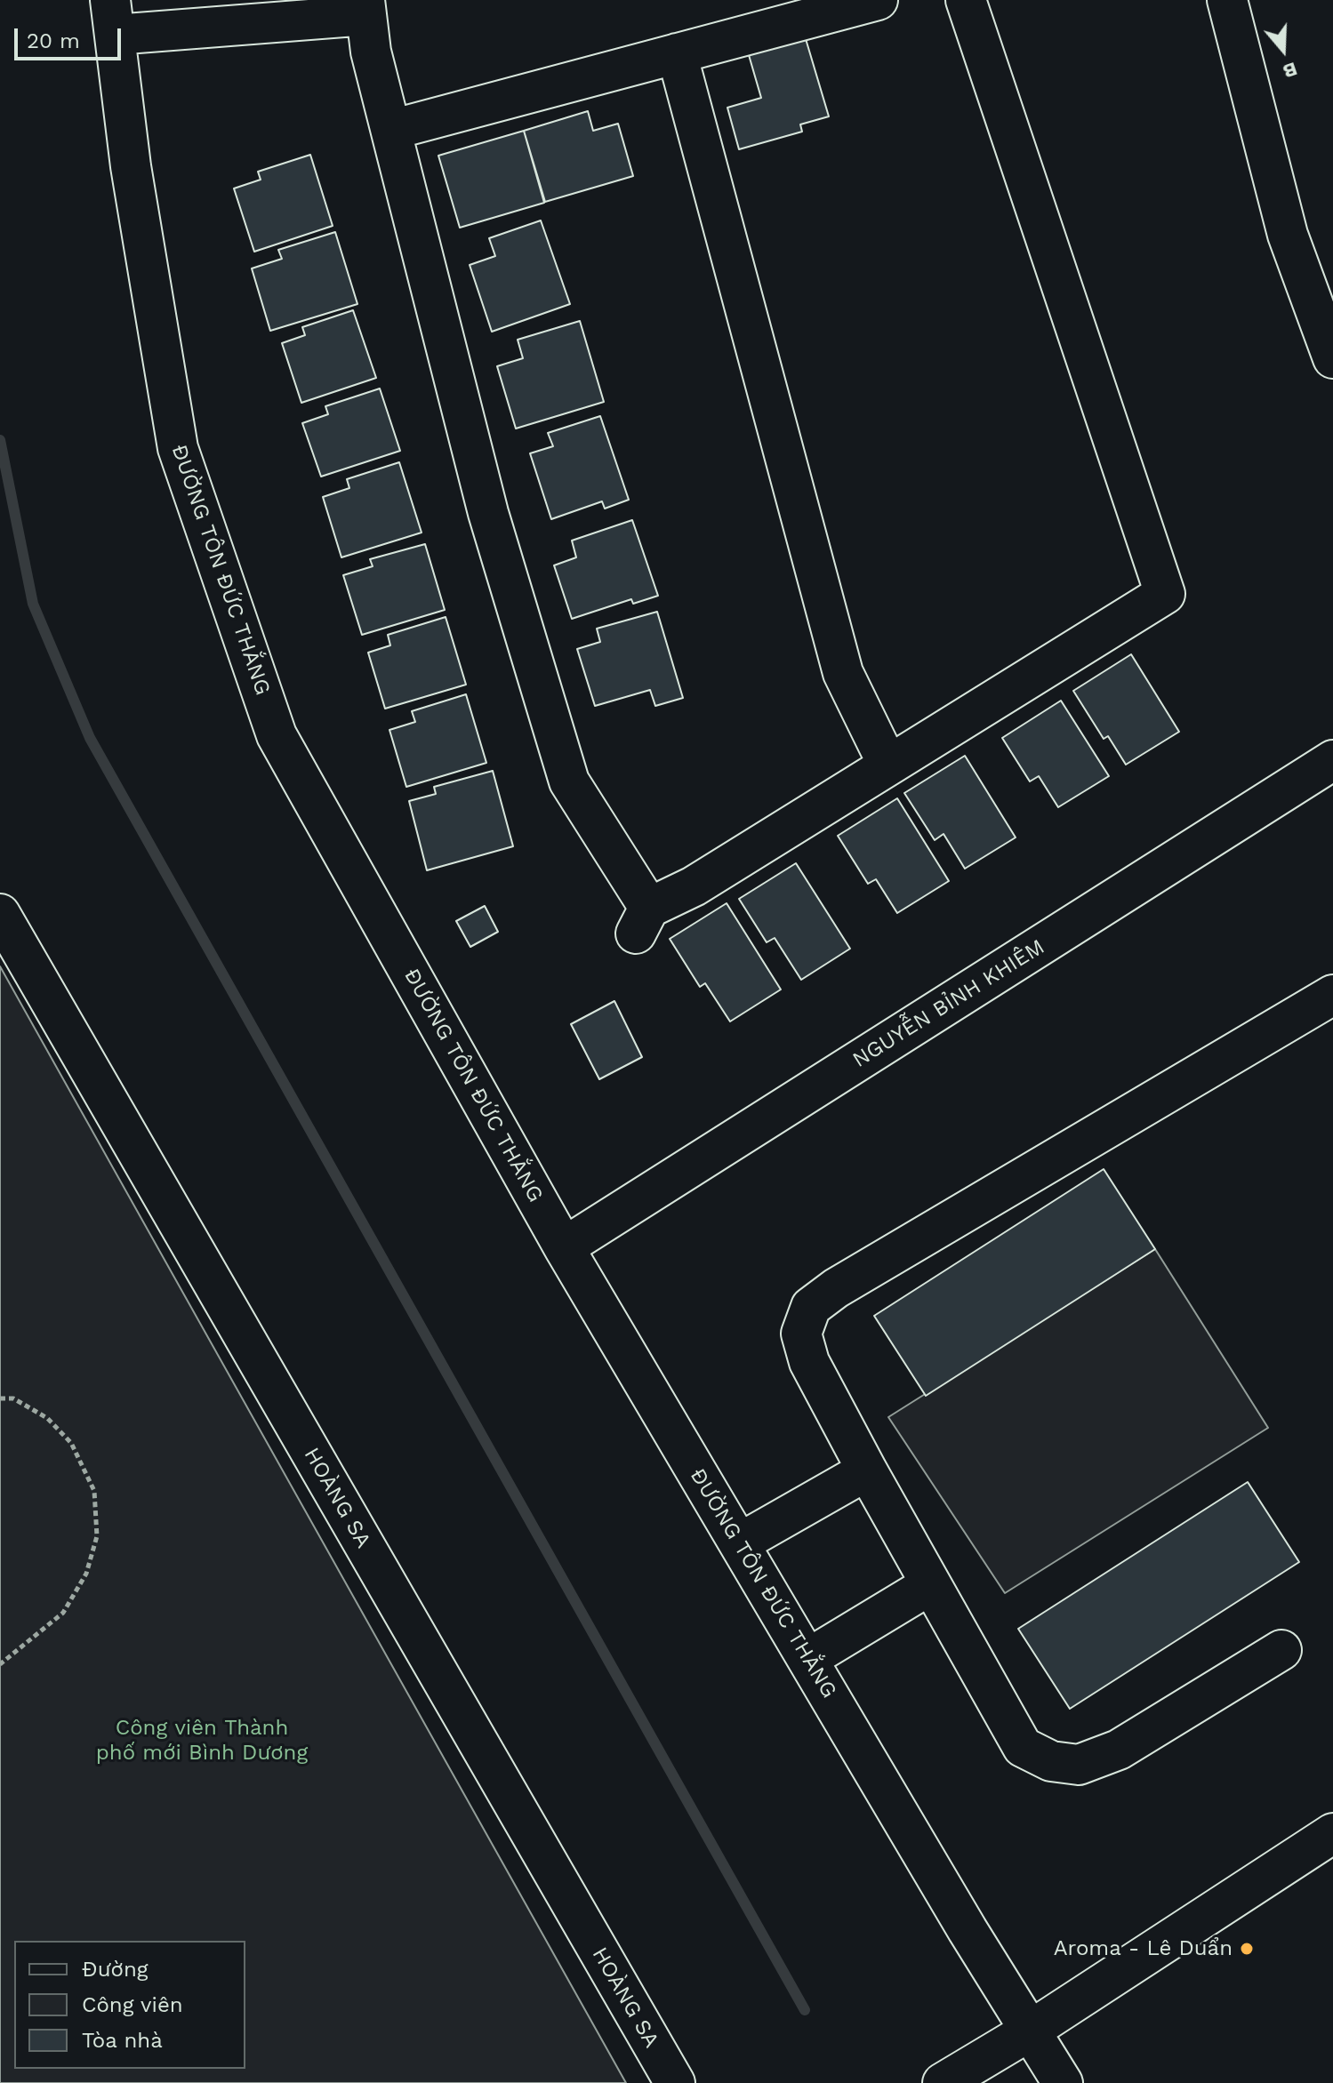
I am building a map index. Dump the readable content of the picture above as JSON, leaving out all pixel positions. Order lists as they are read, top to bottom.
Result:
{
  "streets": {
    "street": ["ĐƯỜNG TÔN ĐỨC THẮNG", "NGUYỄN BỈNH KHIÊM", "HOÀNG SA"]
  },
  "crossings": [
    ["ĐƯỜNG TÔN ĐỨC THẮNG", "NGUYỄN BỈNH KHIÊM"]
  ],
  "parks": ["Công viên Thành phố mới Bình Dương"],
  "places": ["Aroma - Lê Duẩn"],
  "legend": ["Đường", "Công viên", "Tòa nhà"],
  "scale_bar": "20 m",
  "north": "bottom"
}
